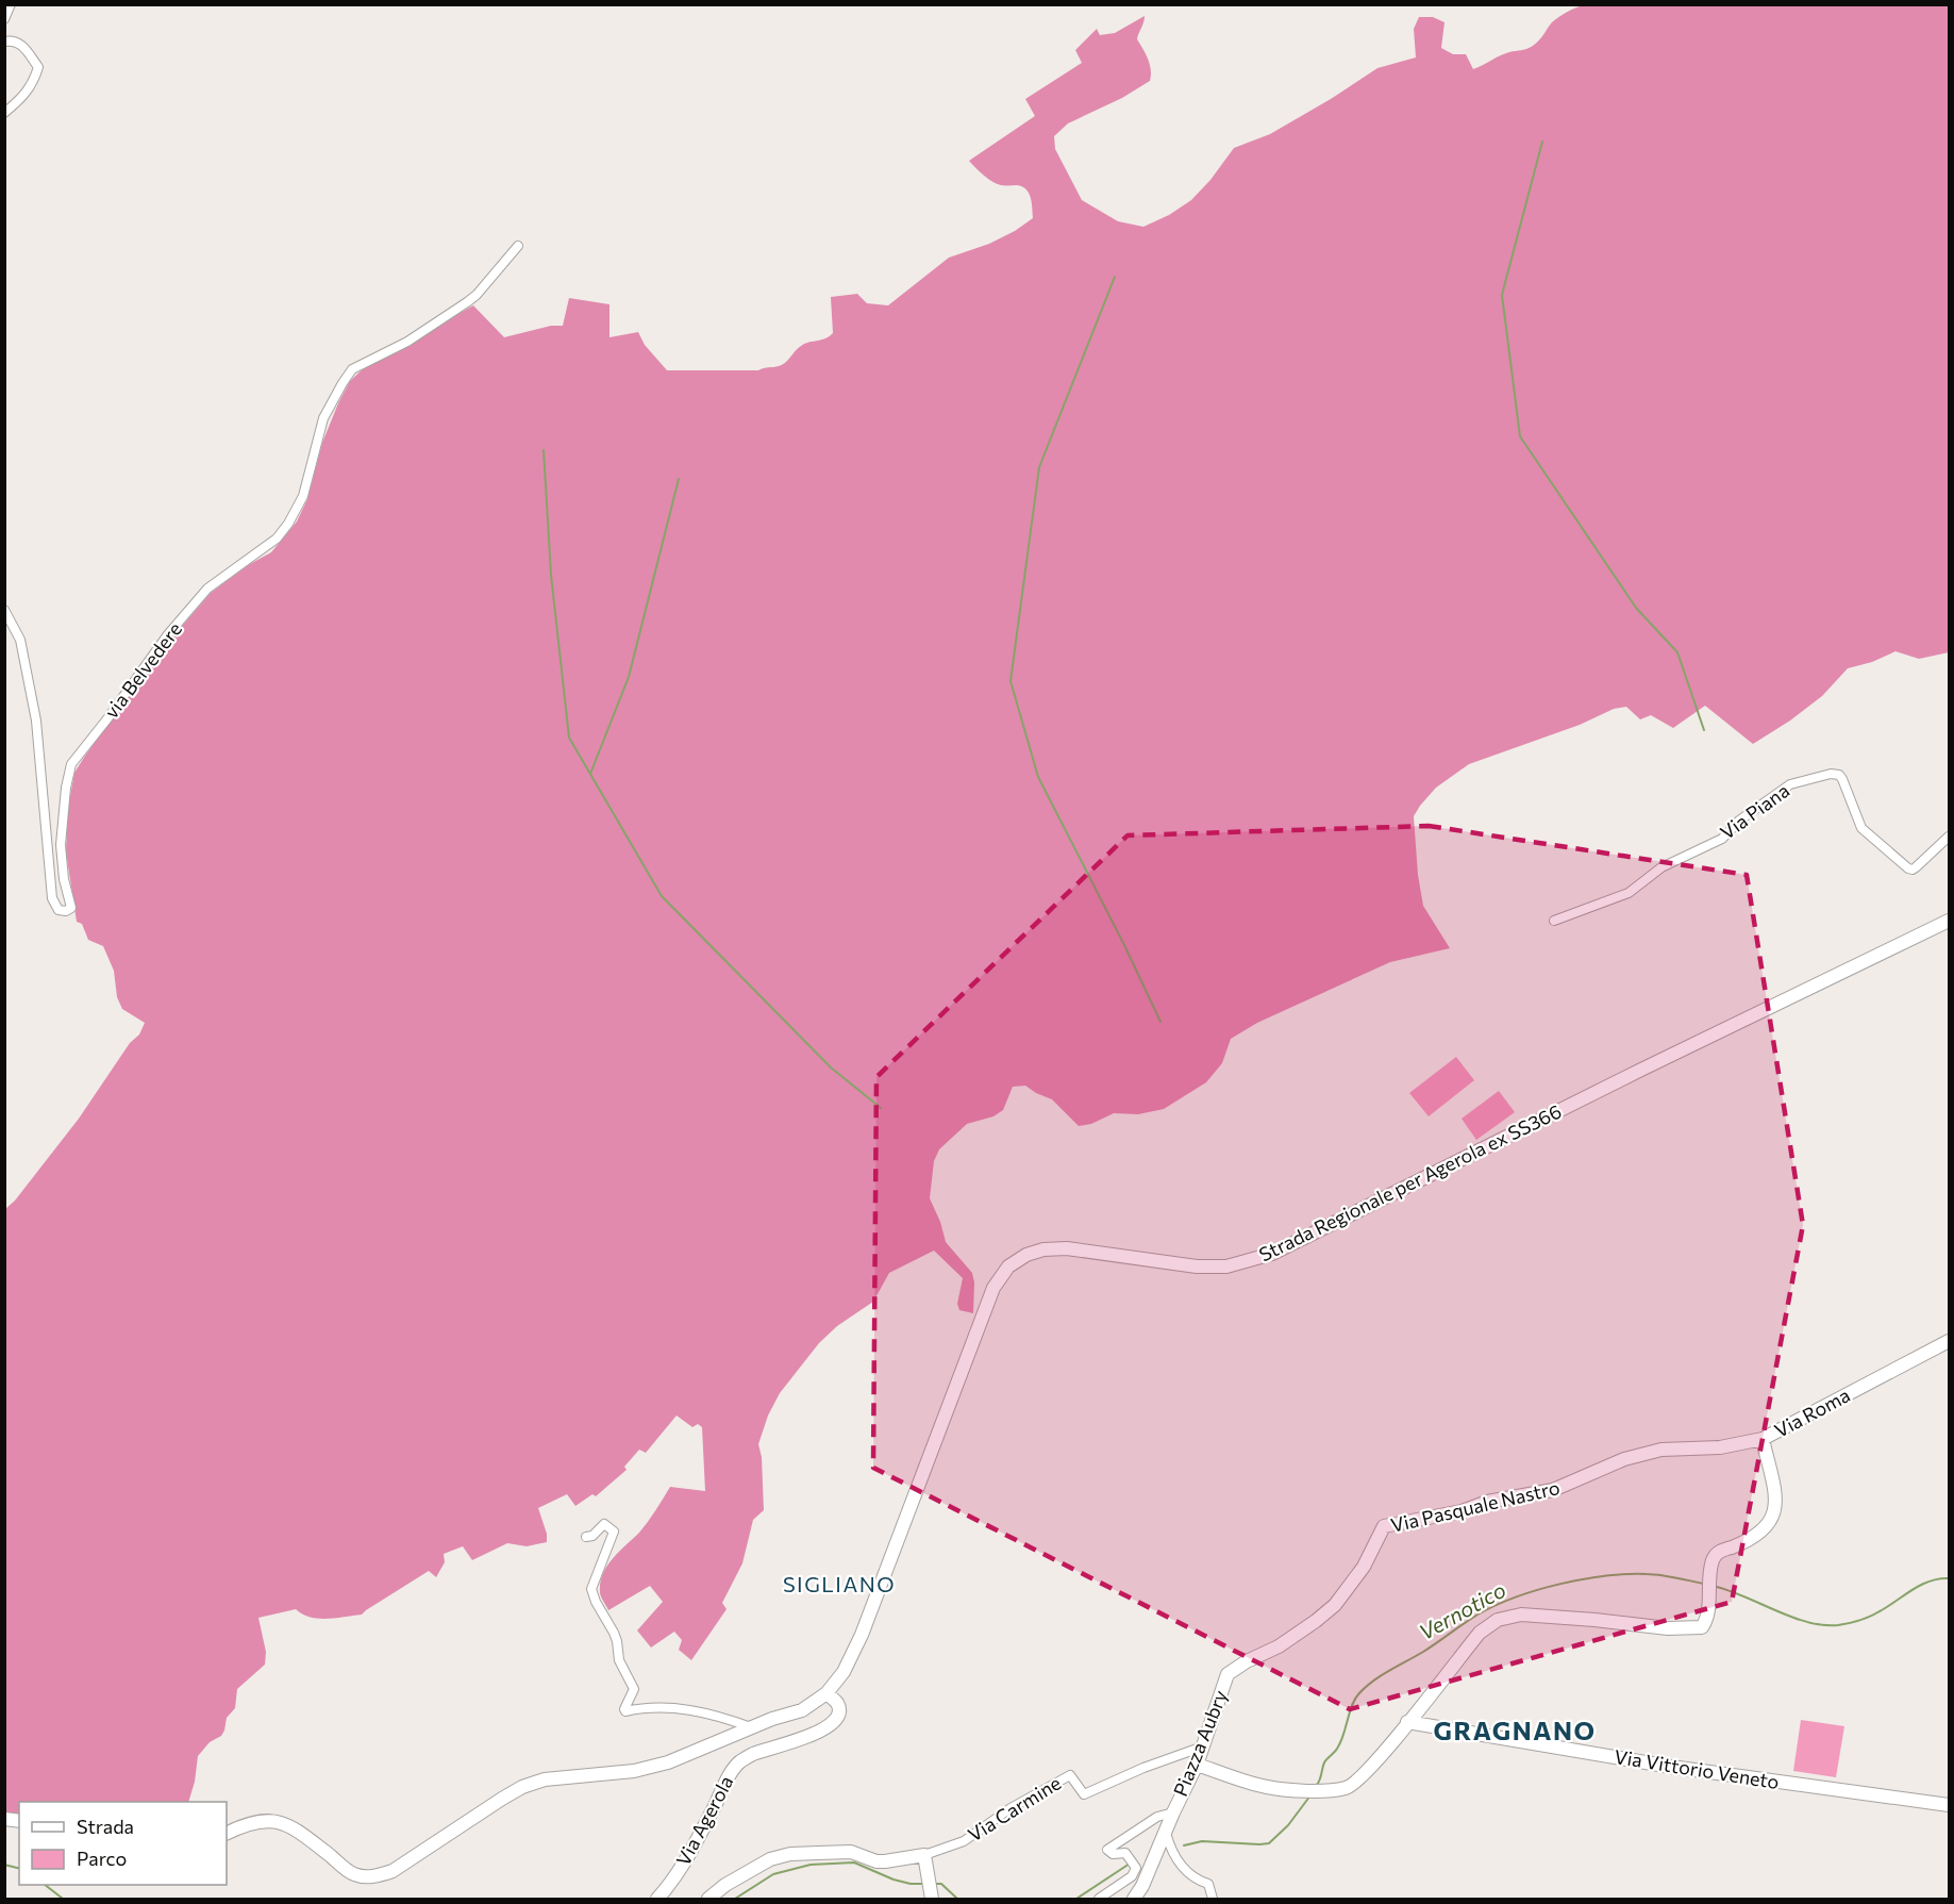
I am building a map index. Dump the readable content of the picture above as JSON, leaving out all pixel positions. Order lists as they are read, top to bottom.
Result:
{
  "streets": {
    "street": [
      "via Belvedere",
      "Via Piana",
      "Strada Regionale per Agerola ex SS366",
      "Via Roma",
      "Via Pasquale Nastro",
      "Piazza Aubry",
      "Via Vittorio Veneto",
      "Via Carmine",
      "Via Agerola"
    ]
  },
  "crossings": [
    ["Strada Regionale per Agerola ex SS366", "Via Agerola"],
    ["Via Roma", "Via Pasquale Nastro"],
    ["Via Pasquale Nastro", "Piazza Aubry"],
    ["Piazza Aubry", "Via Carmine"]
  ],
  "districts": ["SIGLIANO", "GRAGNANO"],
  "water": ["Vernotico"],
  "legend": ["Strada", "Parco"]
}
